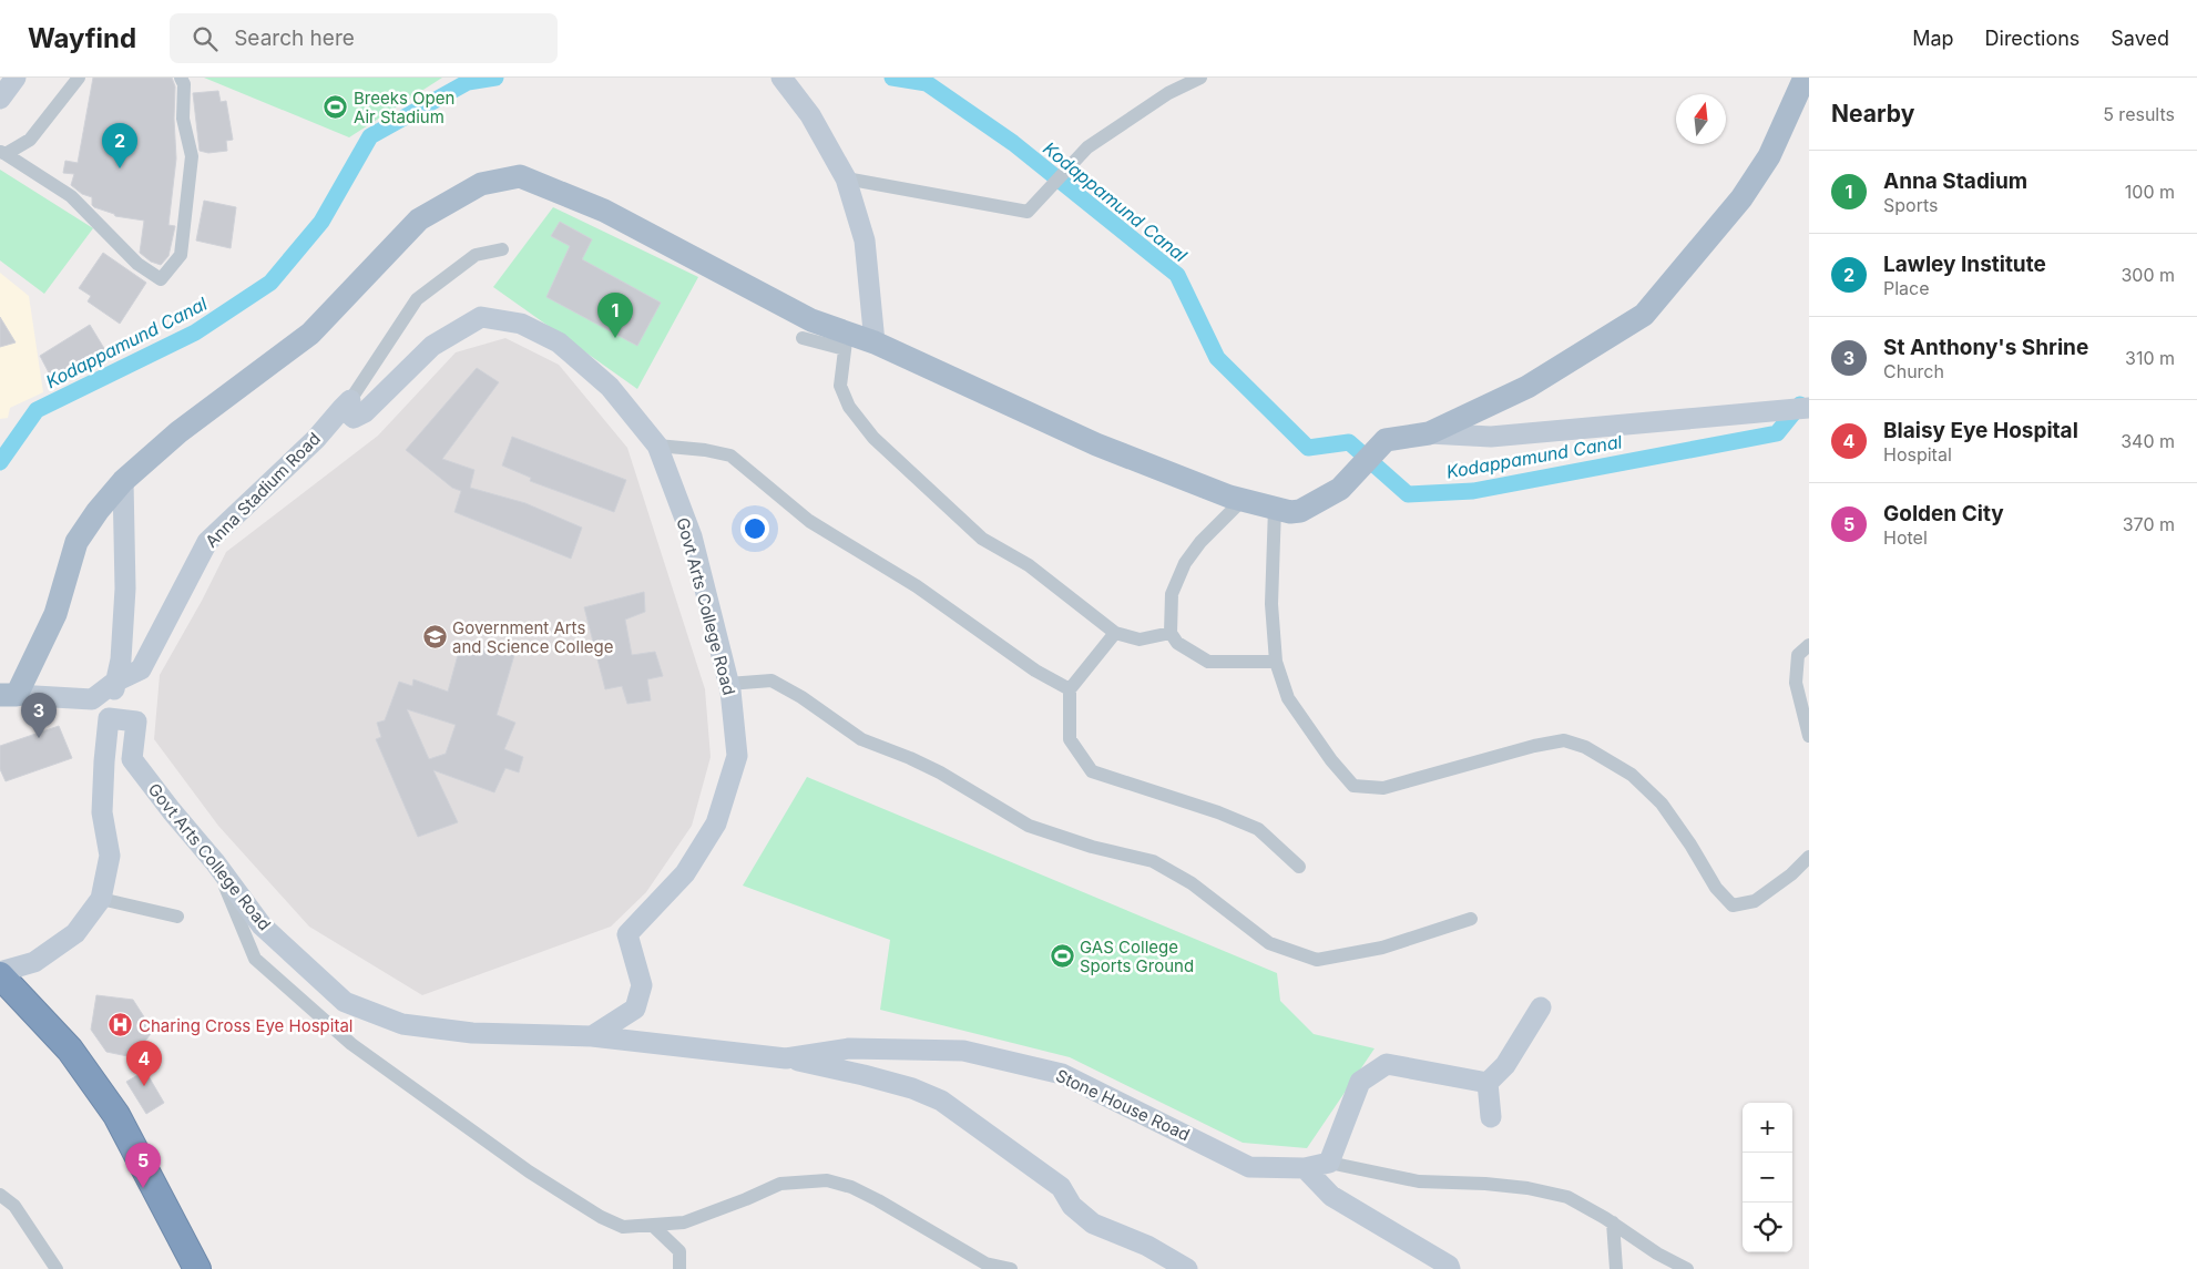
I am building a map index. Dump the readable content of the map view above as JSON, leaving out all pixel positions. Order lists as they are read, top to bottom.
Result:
{
  "streets": {
    "street": ["Anna Stadium Road", "Govt Arts College Road", "Stone House Road"]
  },
  "crossings": [
    ["Anna Stadium Road", "Govt Arts College Road"],
    ["Govt Arts College Road", "Stone House Road"]
  ],
  "water": ["Kodappamund Canal"],
  "places": {
    "sports": ["Breeks Open Air Stadium", "GAS College Sports Ground"],
    "school or university": ["Government Arts and Science College"],
    "hospital": ["Charing Cross Eye Hospital"]
  },
  "north": "top",
  "page": {
    "header": "Wayfind",
    "search": "Search here",
    "nav": ["Map", "Directions", "Saved"],
    "heading": ["Nearby", "5 results"],
    "pins": [
      "2",
      "1",
      "3",
      "4",
      "5"
    ],
    "list": [
      {
        "mark": "1",
        "name": "Anna Stadium",
        "note": "Sports",
        "value": "100 m"
      },
      {
        "mark": "2",
        "name": "Lawley Institute",
        "note": "Place",
        "value": "300 m"
      },
      {
        "mark": "3",
        "name": "St Anthony's Shrine",
        "note": "Church",
        "value": "310 m"
      },
      {
        "mark": "4",
        "name": "Blaisy Eye Hospital",
        "note": "Hospital",
        "value": "340 m"
      },
      {
        "mark": "5",
        "name": "Golden City",
        "note": "Hotel",
        "value": "370 m"
      }
    ],
    "map_buttons": ["+", "−"]
  }
}
